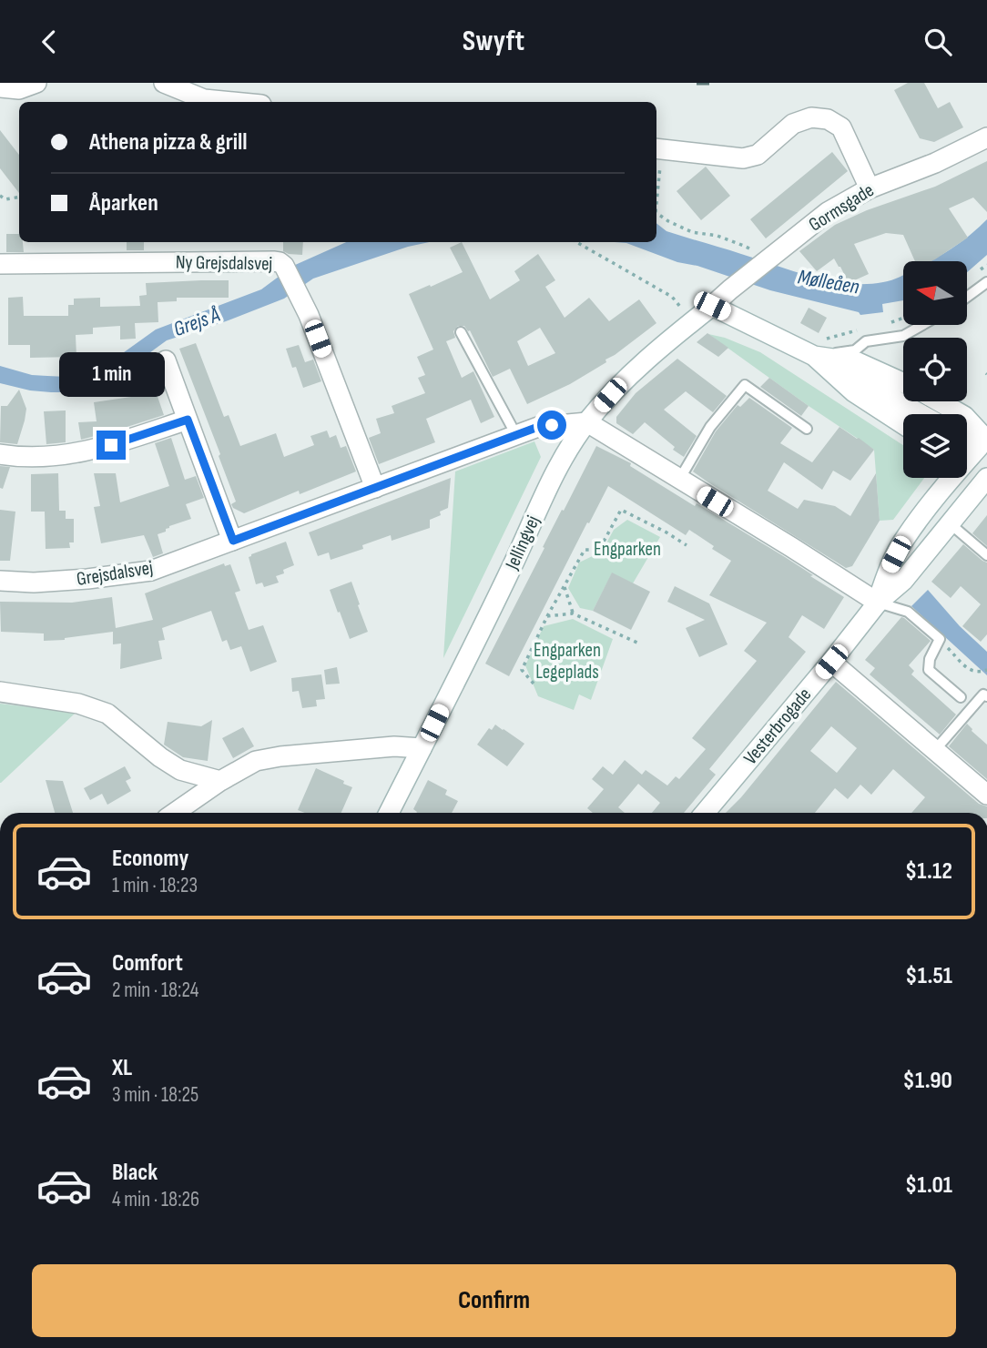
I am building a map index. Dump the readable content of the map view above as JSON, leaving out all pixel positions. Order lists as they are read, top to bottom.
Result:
{
  "streets": {
    "street": [
      "Gormsgade",
      "Ny Grejsdalsvej",
      "Jellingvej",
      "Grejsdalsvej",
      "Vesterbrogade"
    ]
  },
  "crossings": [
    ["Gormsgade", "Jellingvej"],
    ["Ny Grejsdalsvej", "Grejsdalsvej"],
    ["Jellingvej", "Grejsdalsvej"]
  ],
  "water": ["Mølleåen", "Grejs Å"],
  "parks": ["Engparken", "Engparken Legeplads"],
  "north": "left",
  "page": {
    "header": "Swyft",
    "banner": ["Athena pizza & grill", "Åparken"],
    "bubble": "1 min",
    "list": [
      {
        "name": "Economy",
        "note": "1 min · 18:23",
        "value": "$1.12"
      },
      {
        "name": "Comfort",
        "note": "2 min · 18:24",
        "value": "$1.51"
      },
      {
        "name": "XL",
        "note": "3 min · 18:25",
        "value": "$1.90"
      },
      {
        "name": "Black",
        "note": "4 min · 18:26",
        "value": "$1.01"
      }
    ],
    "buttons": "Confirm"
  }
}
